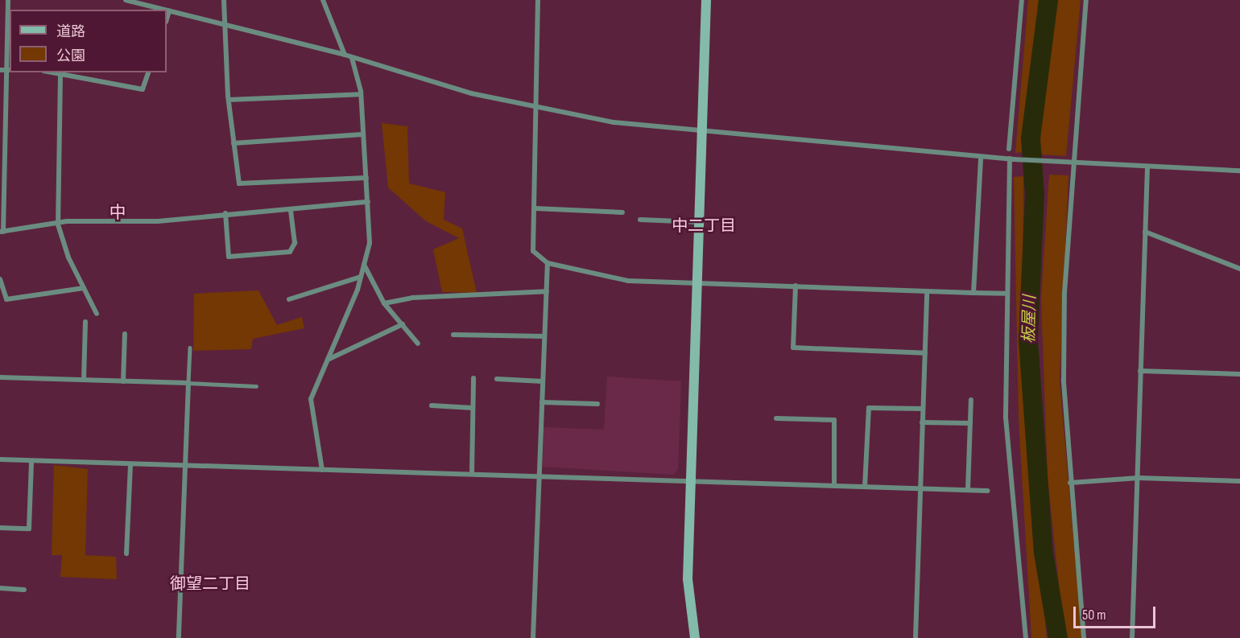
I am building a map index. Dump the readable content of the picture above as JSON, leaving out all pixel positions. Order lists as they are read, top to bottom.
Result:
{
  "districts": ["中", "中二丁目", "御望二丁目"],
  "water": ["板屋川"],
  "legend": ["道路", "公園"],
  "scale_bar": "50 m"
}
